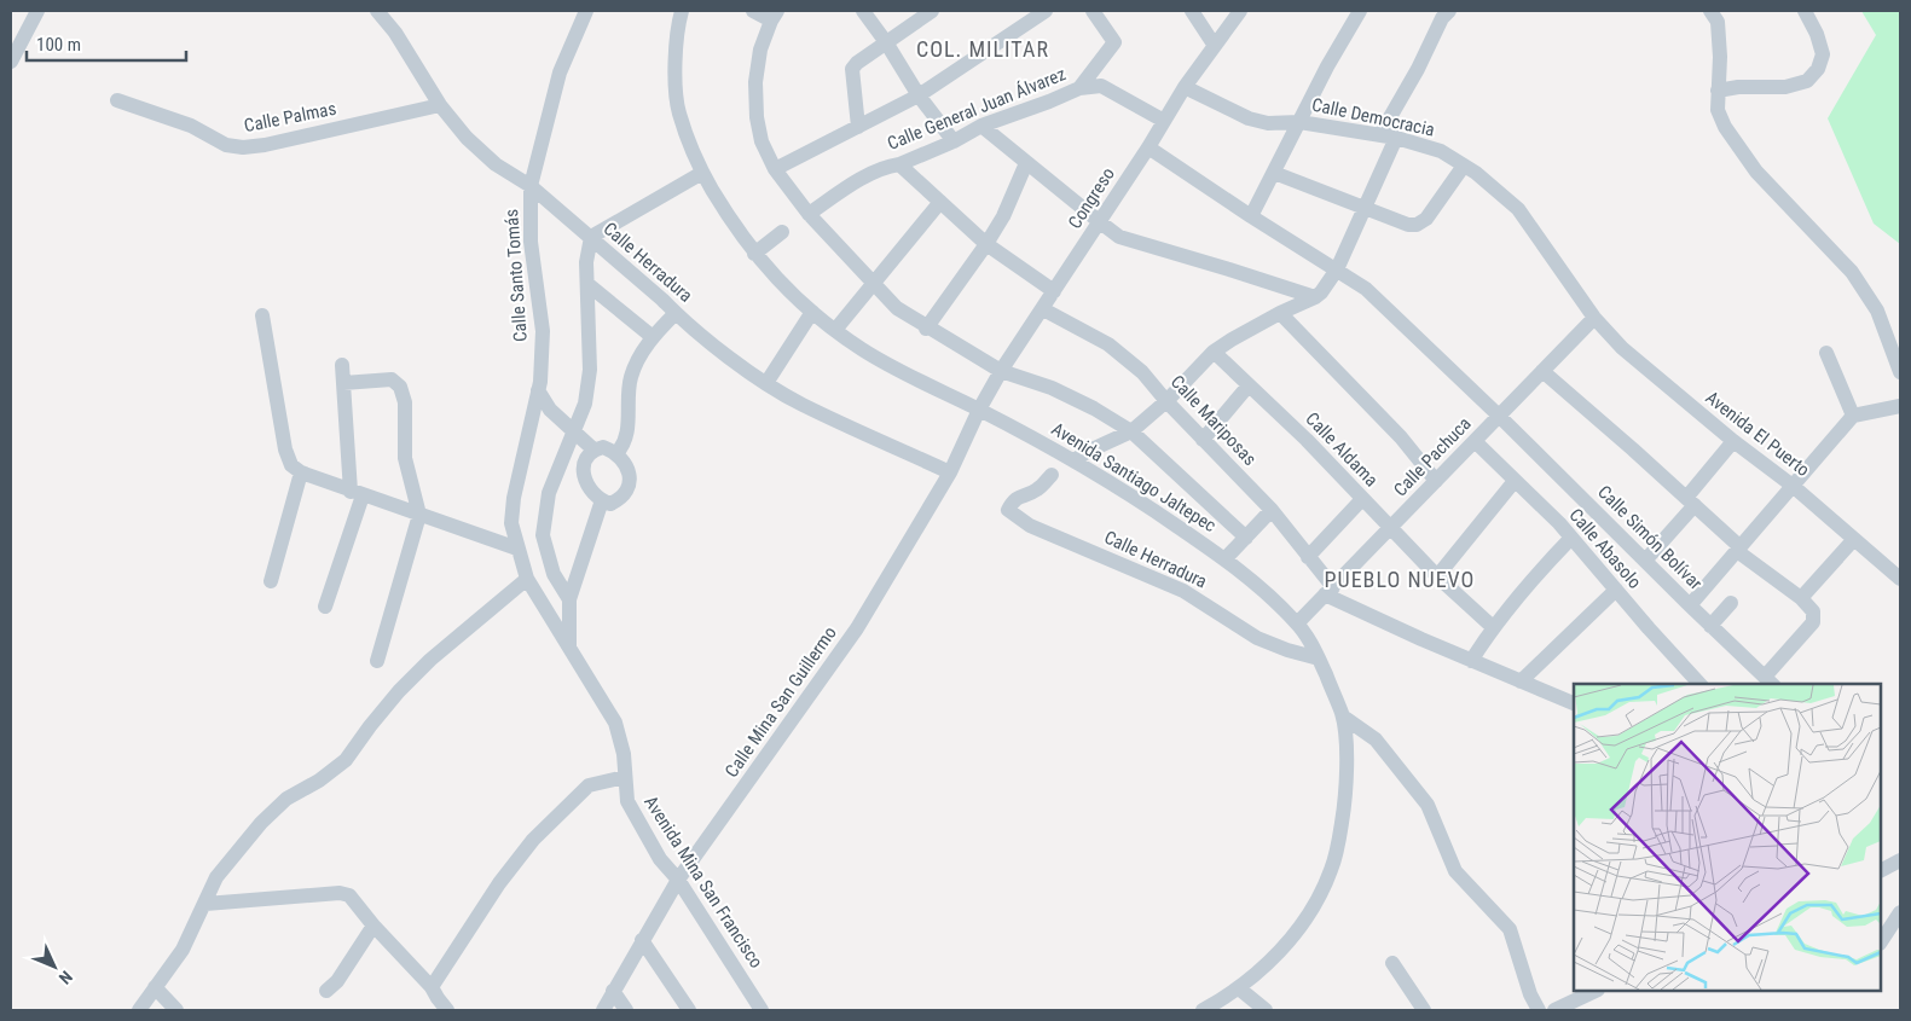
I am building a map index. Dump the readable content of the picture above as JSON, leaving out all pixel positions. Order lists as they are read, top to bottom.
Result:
{
  "streets": {
    "street": [
      "Calle General Juan Álvarez",
      "Calle Palmas",
      "Calle Democracia",
      "Congreso",
      "Calle Herradura",
      "Calle Santo Tomás",
      "Calle Mariposas",
      "Avenida El Puerto",
      "Calle Aldama",
      "Calle Pachuca",
      "Avenida Santiago Jaltepec",
      "Calle Simón Bolívar",
      "Calle Abasolo",
      "Calle Mina San Guillermo",
      "Avenida Mina San Francisco"
    ]
  },
  "crossings": [
    ["Calle General Juan Álvarez", "Congreso"],
    ["Calle Palmas", "Calle Herradura"],
    ["Calle Democracia", "Congreso"],
    ["Calle Democracia", "Avenida El Puerto"],
    ["Calle Democracia", "Calle Pachuca"],
    ["Congreso", "Calle Mariposas"],
    ["Congreso", "Avenida Santiago Jaltepec"],
    ["Congreso", "Calle Simón Bolívar"],
    ["Congreso", "Calle Mina San Guillermo"],
    ["Calle Herradura", "Calle Santo Tomás"],
    ["Calle Herradura", "Avenida Santiago Jaltepec"],
    ["Calle Herradura", "Calle Mina San Guillermo"],
    ["Calle Santo Tomás", "Avenida Mina San Francisco"],
    ["Calle Mariposas", "Calle Pachuca"],
    ["Avenida El Puerto", "Calle Pachuca"],
    ["Calle Aldama", "Calle Pachuca"],
    ["Calle Pachuca", "Avenida Santiago Jaltepec"],
    ["Calle Pachuca", "Calle Simón Bolívar"],
    ["Calle Pachuca", "Calle Abasolo"],
    ["Avenida Santiago Jaltepec", "Calle Mina San Guillermo"],
    ["Calle Mina San Guillermo", "Avenida Mina San Francisco"]
  ],
  "districts": ["COL. MILITAR", "PUEBLO NUEVO"],
  "scale_bar": "100 m",
  "north": "bottom right"
}
